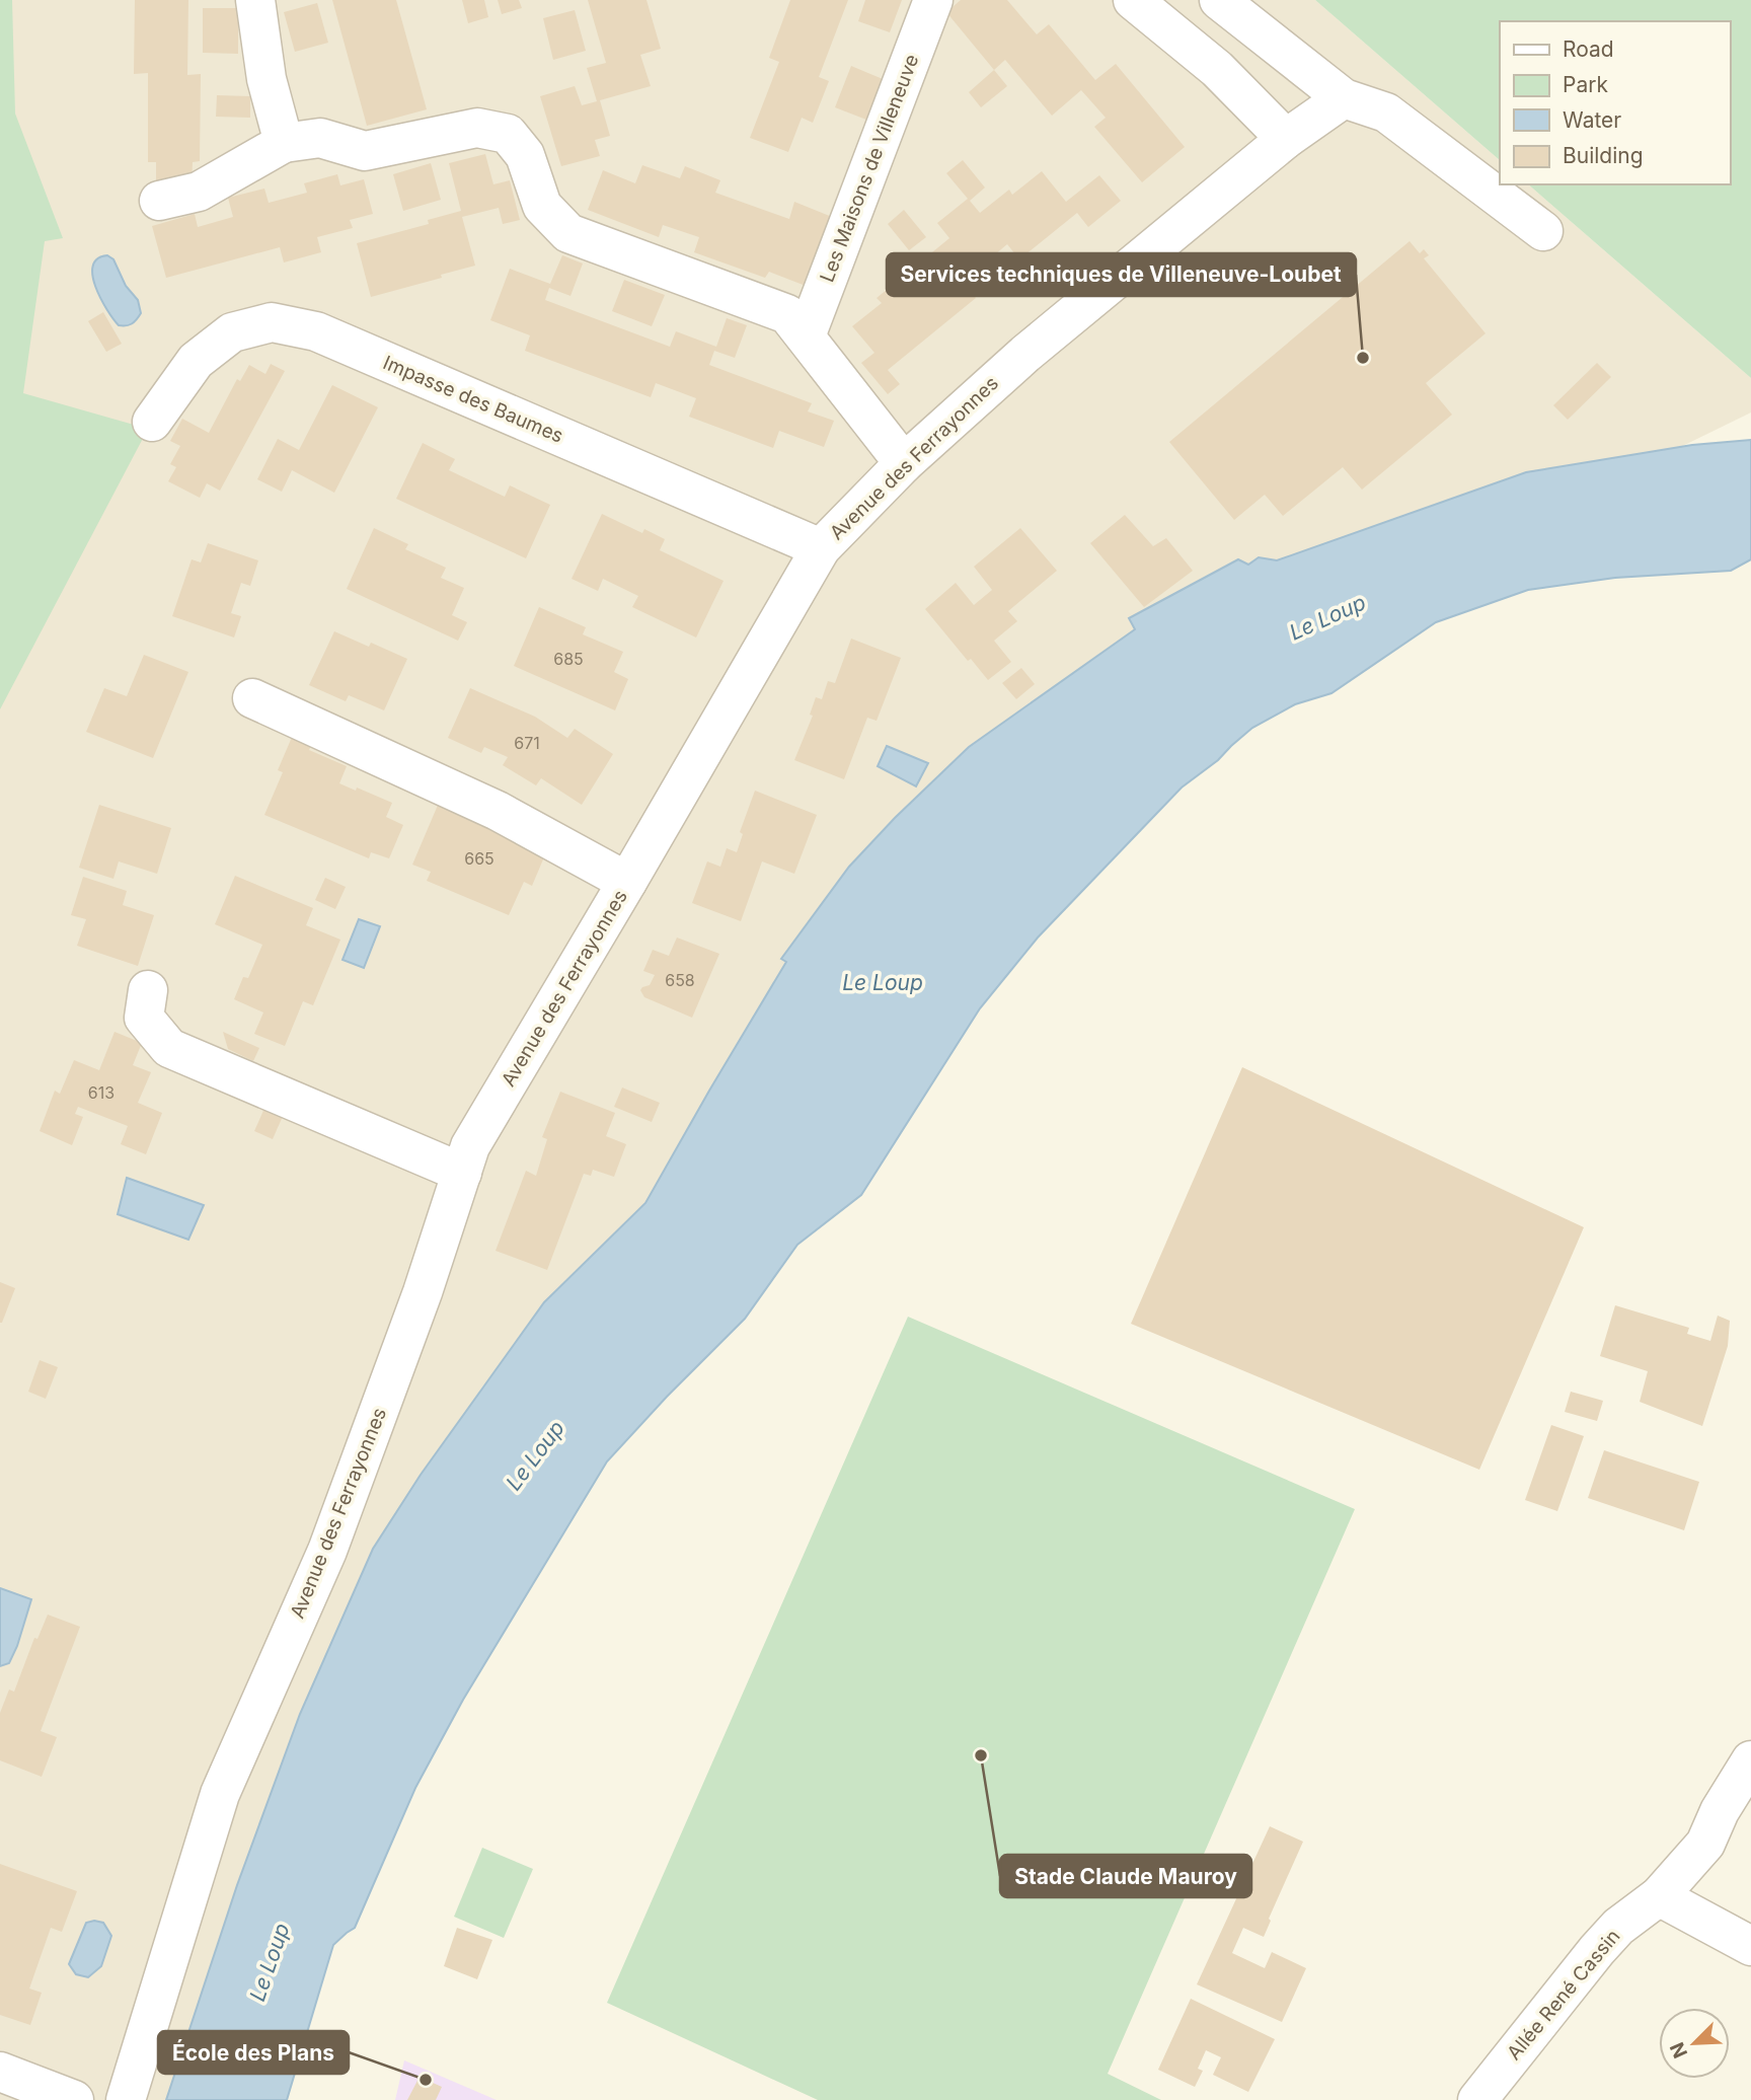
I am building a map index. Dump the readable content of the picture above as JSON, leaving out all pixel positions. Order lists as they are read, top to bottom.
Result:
{
  "streets": {
    "street": [
      "Les Maisons de Villeneuve",
      "Impasse des Baumes",
      "Avenue des Ferrayonnes",
      "Allée René Cassin"
    ]
  },
  "crossings": [
    ["Impasse des Baumes", "Avenue des Ferrayonnes"]
  ],
  "water": ["Le Loup"],
  "places": ["Services techniques de Villeneuve-Loubet", "Stade Claude Mauroy", "École des Plans"],
  "house_numbers": [
    "685",
    "671",
    "665",
    "658",
    "613"
  ],
  "legend": [
    "Road",
    "Park",
    "Water",
    "Building"
  ],
  "north": "bottom left"
}
